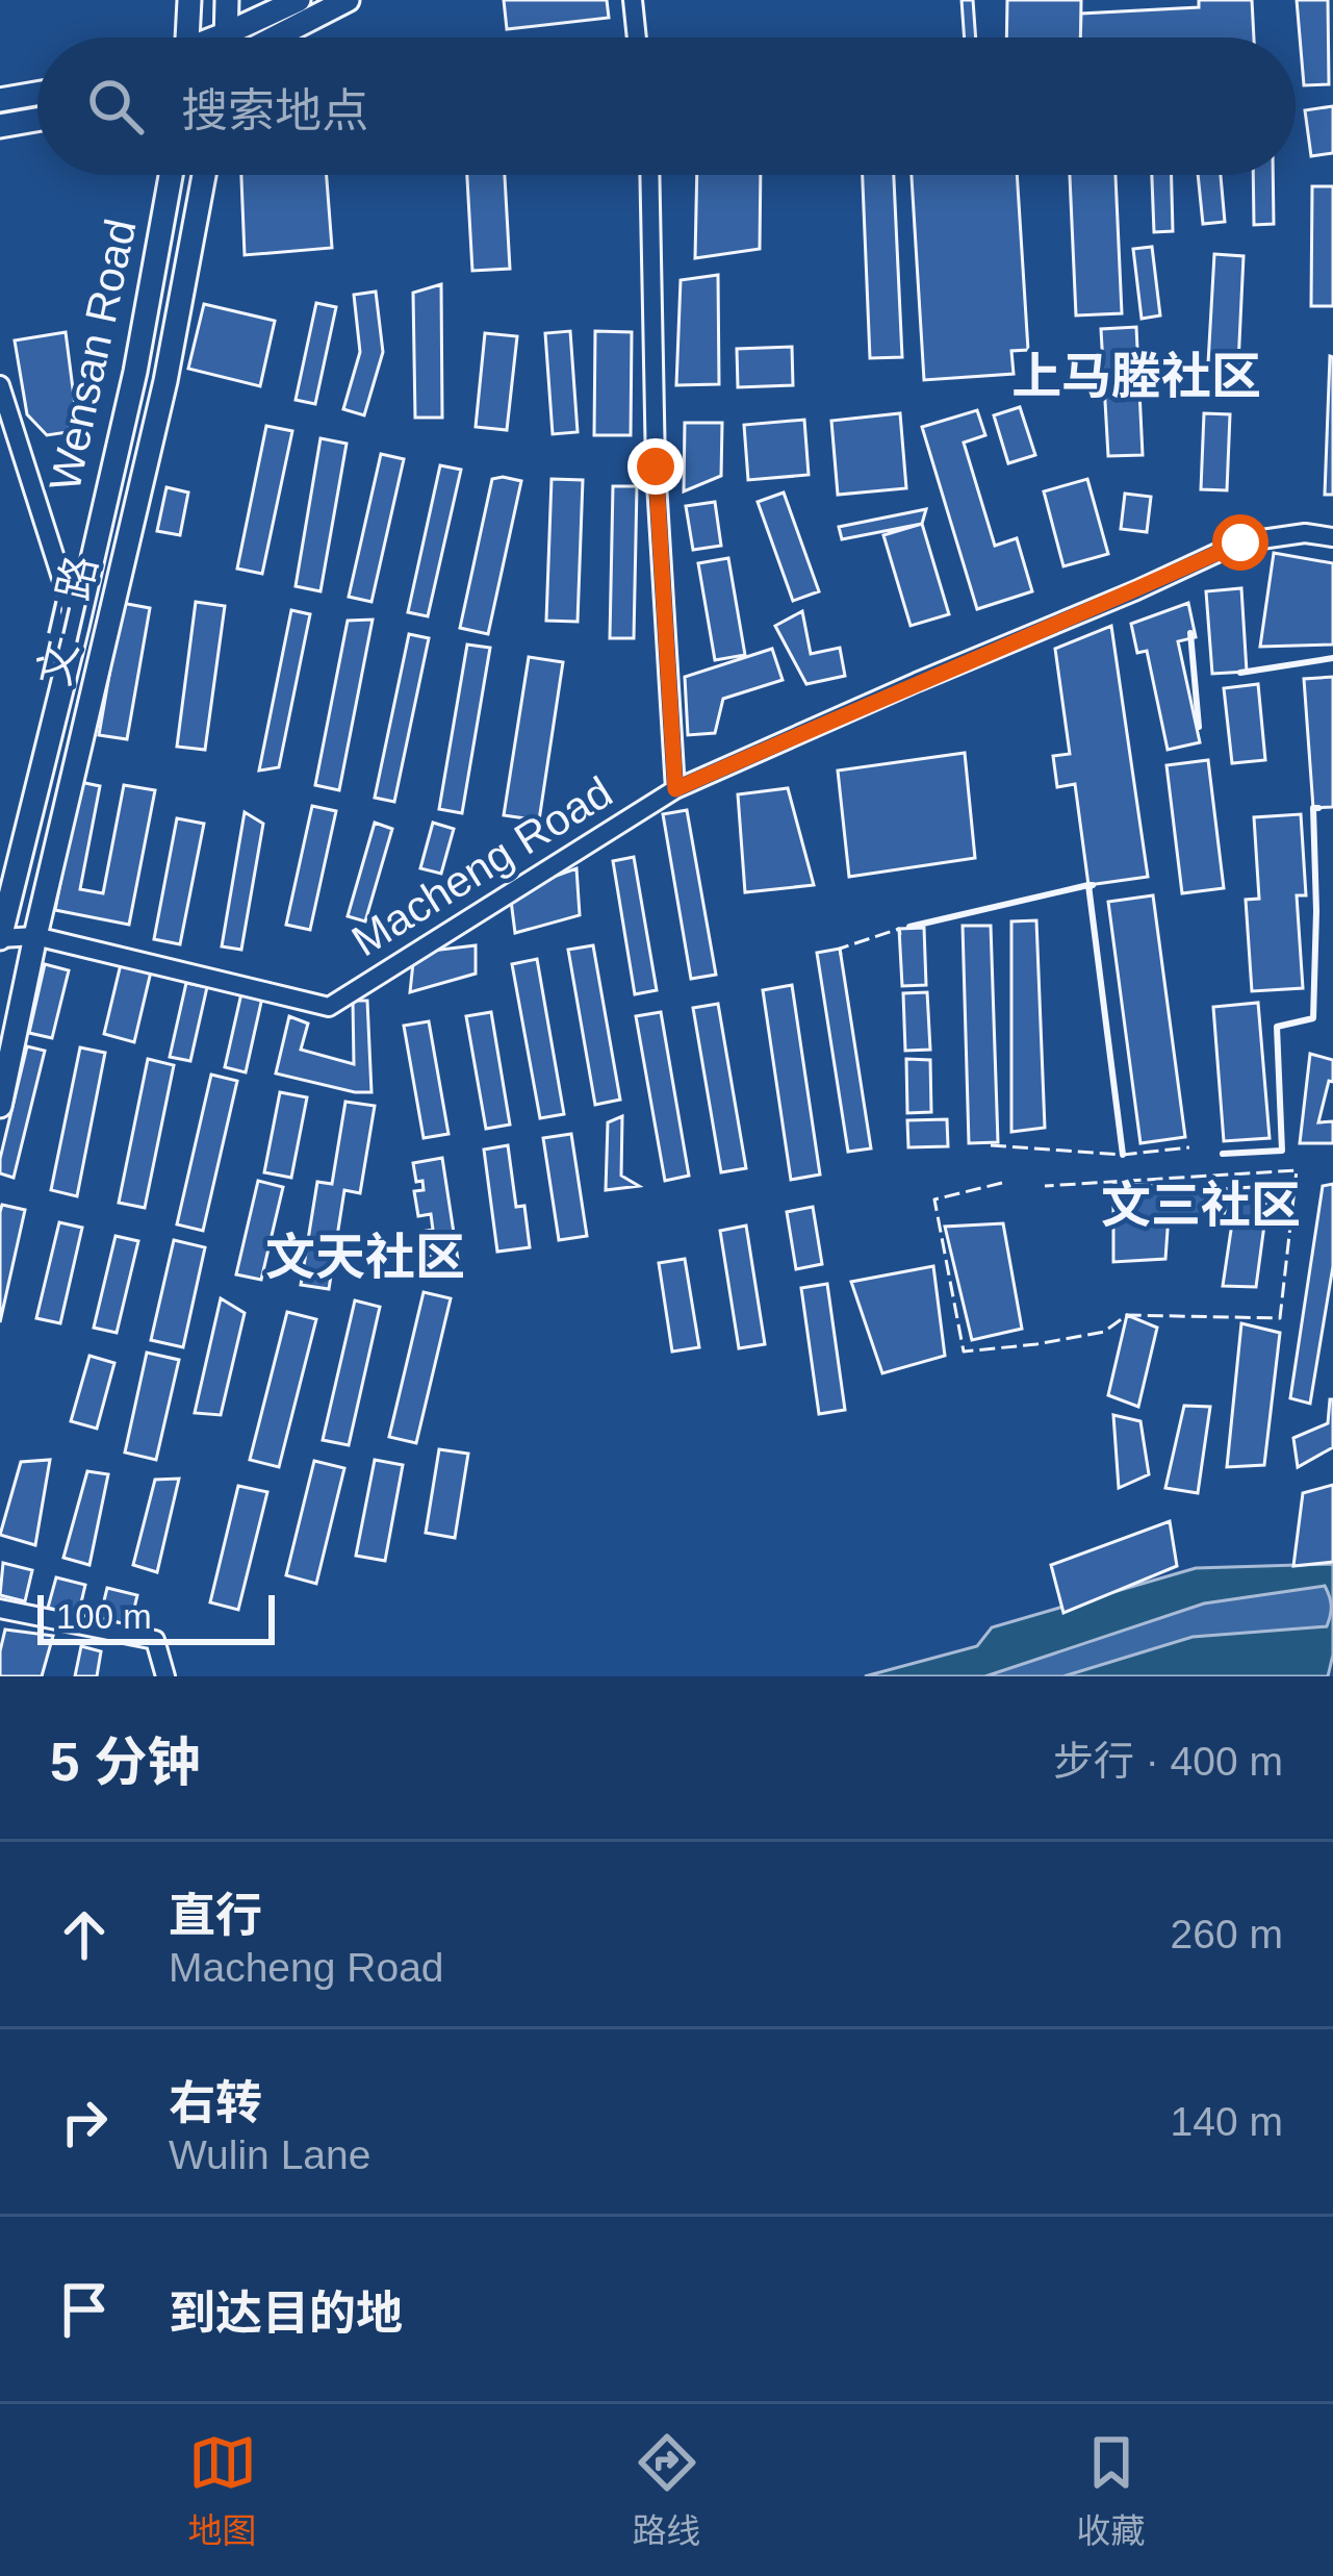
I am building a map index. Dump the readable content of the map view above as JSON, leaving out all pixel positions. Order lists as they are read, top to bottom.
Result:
{
  "streets": {
    "main road": ["Wensan Road", "文三路"],
    "street": ["Macheng Road"]
  },
  "crossings": [
    ["Wensan Road", "Macheng Road"],
    ["文三路", "Macheng Road"]
  ],
  "districts": ["上马塍社区", "文三社区", "文天社区"],
  "scale_bar": "100 m",
  "page": {
    "search": "搜索地点",
    "scale": "100 m",
    "heading": ["5 分钟", "步行 · 400 m"],
    "list": [
      ["直行", "Macheng Road", "260 m"],
      ["右转", "Wulin Lane", "140 m"],
      "到达目的地"
    ],
    "nav": ["地图", "路线", "收藏"]
  }
}
